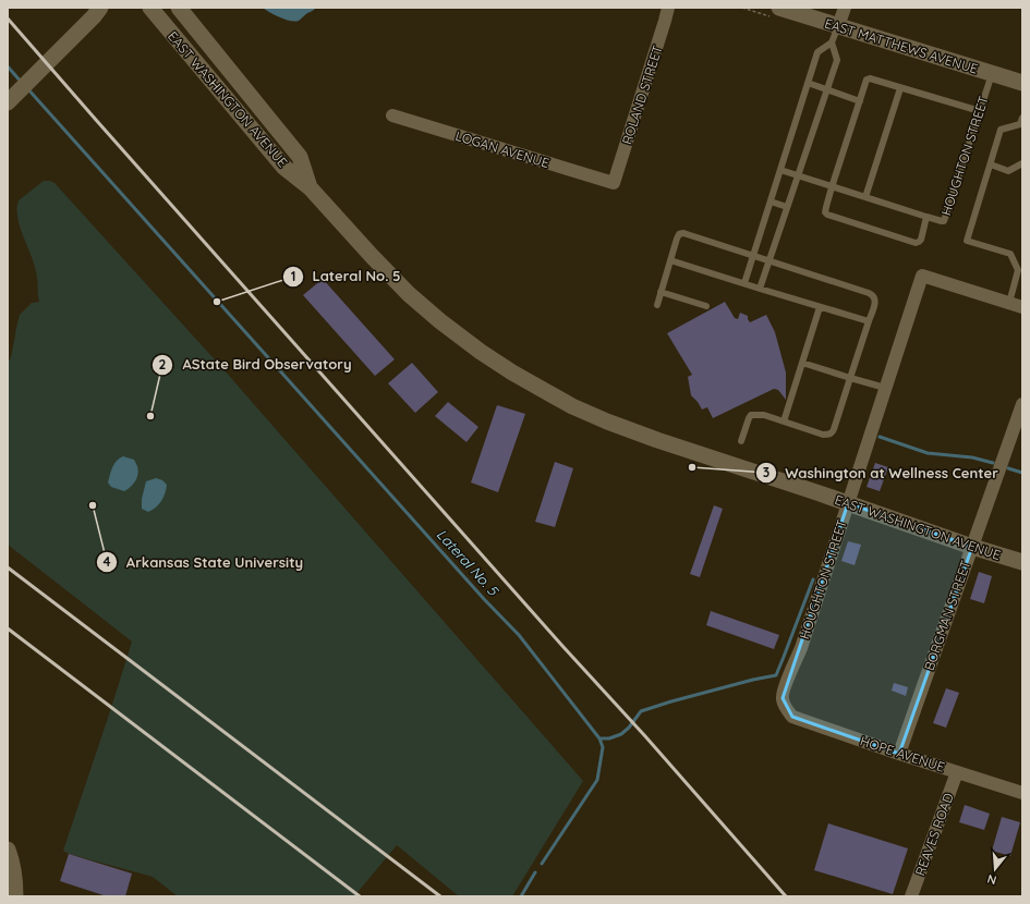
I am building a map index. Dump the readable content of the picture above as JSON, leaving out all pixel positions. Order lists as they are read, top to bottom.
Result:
{
  "streets": {
    "street": [
      "EAST MATTHEWS AVENUE",
      "ROLAND STREET",
      "EAST WASHINGTON AVENUE",
      "LOGAN AVENUE",
      "HOUGHTON STREET",
      "BORGMAN STREET",
      "HOPE AVENUE",
      "REAVES ROAD"
    ]
  },
  "crossings": [
    ["EAST MATTHEWS AVENUE", "HOUGHTON STREET"],
    ["ROLAND STREET", "LOGAN AVENUE"],
    ["EAST WASHINGTON AVENUE", "HOUGHTON STREET"],
    ["EAST WASHINGTON AVENUE", "BORGMAN STREET"],
    ["HOUGHTON STREET", "HOPE AVENUE"],
    ["BORGMAN STREET", "HOPE AVENUE"],
    ["HOPE AVENUE", "REAVES ROAD"]
  ],
  "water": ["Lateral No. 5"],
  "places": [
    "Lateral No. 5",
    "AState Bird Observatory",
    "Washington at Wellness Center",
    "Arkansas State University"
  ],
  "north": "bottom"
}
